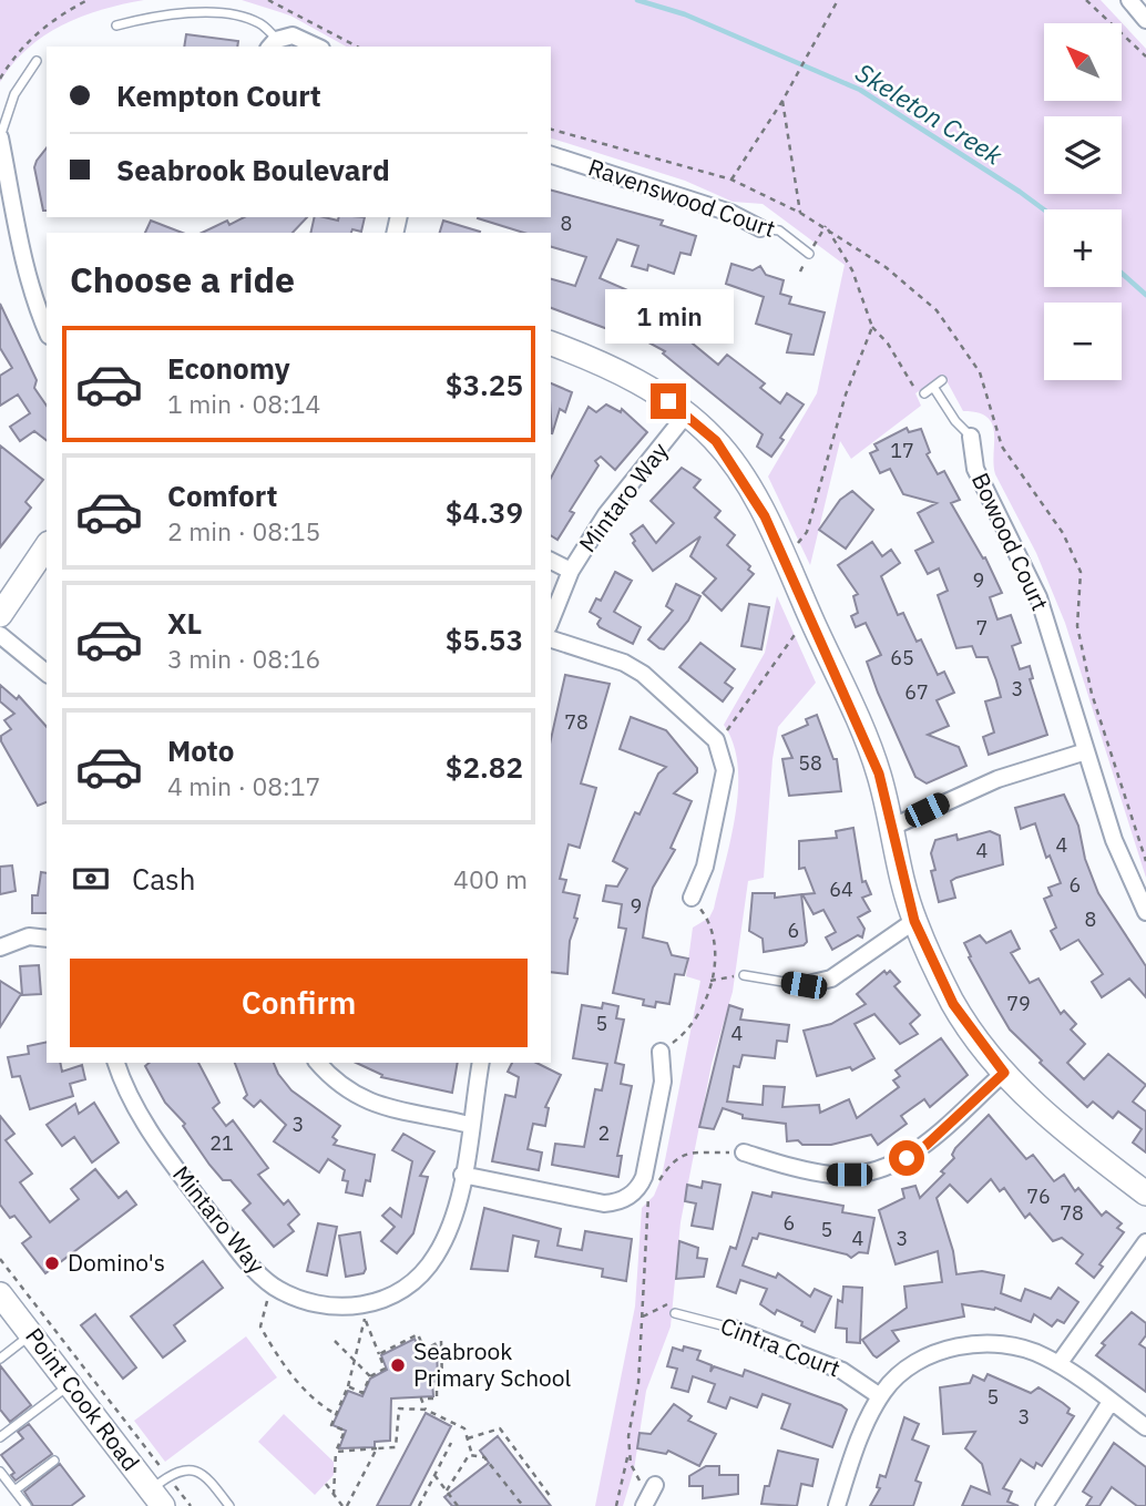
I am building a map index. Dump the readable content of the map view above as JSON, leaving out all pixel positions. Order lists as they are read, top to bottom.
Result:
{
  "streets": {
    "street": [
      "Ravenswood Court",
      "Mintaro Way",
      "Bowood Court",
      "Cintra Court",
      "Point Cook Road"
    ]
  },
  "water": ["Skeleton Creek"],
  "places": ["Domino's", "Seabrook Primary School"],
  "house_numbers": [
    "8",
    "17",
    "9",
    "7",
    "65",
    "3",
    "67",
    "78",
    "58",
    "4",
    "4",
    "6",
    "64",
    "9",
    "8",
    "6",
    "79",
    "5",
    "4",
    "3",
    "2",
    "21",
    "76",
    "78",
    "6",
    "5",
    "4",
    "3",
    "5",
    "3"
  ],
  "north": "top left",
  "page": {
    "map_buttons": ["+", "−"],
    "banner": ["Kempton Court", "Seabrook Boulevard"],
    "heading": "Choose a ride",
    "bubble": "1 min",
    "list": [
      {
        "name": "Economy",
        "note": "1 min · 08:14",
        "value": "$3.25"
      },
      {
        "name": "Comfort",
        "note": "2 min · 08:15",
        "value": "$4.39"
      },
      {
        "name": "XL",
        "note": "3 min · 08:16",
        "value": "$5.53"
      },
      {
        "name": "Moto",
        "note": "4 min · 08:17",
        "value": "$2.82"
      }
    ],
    "pay": ["Cash", "400 m"],
    "buttons": "Confirm"
  }
}
